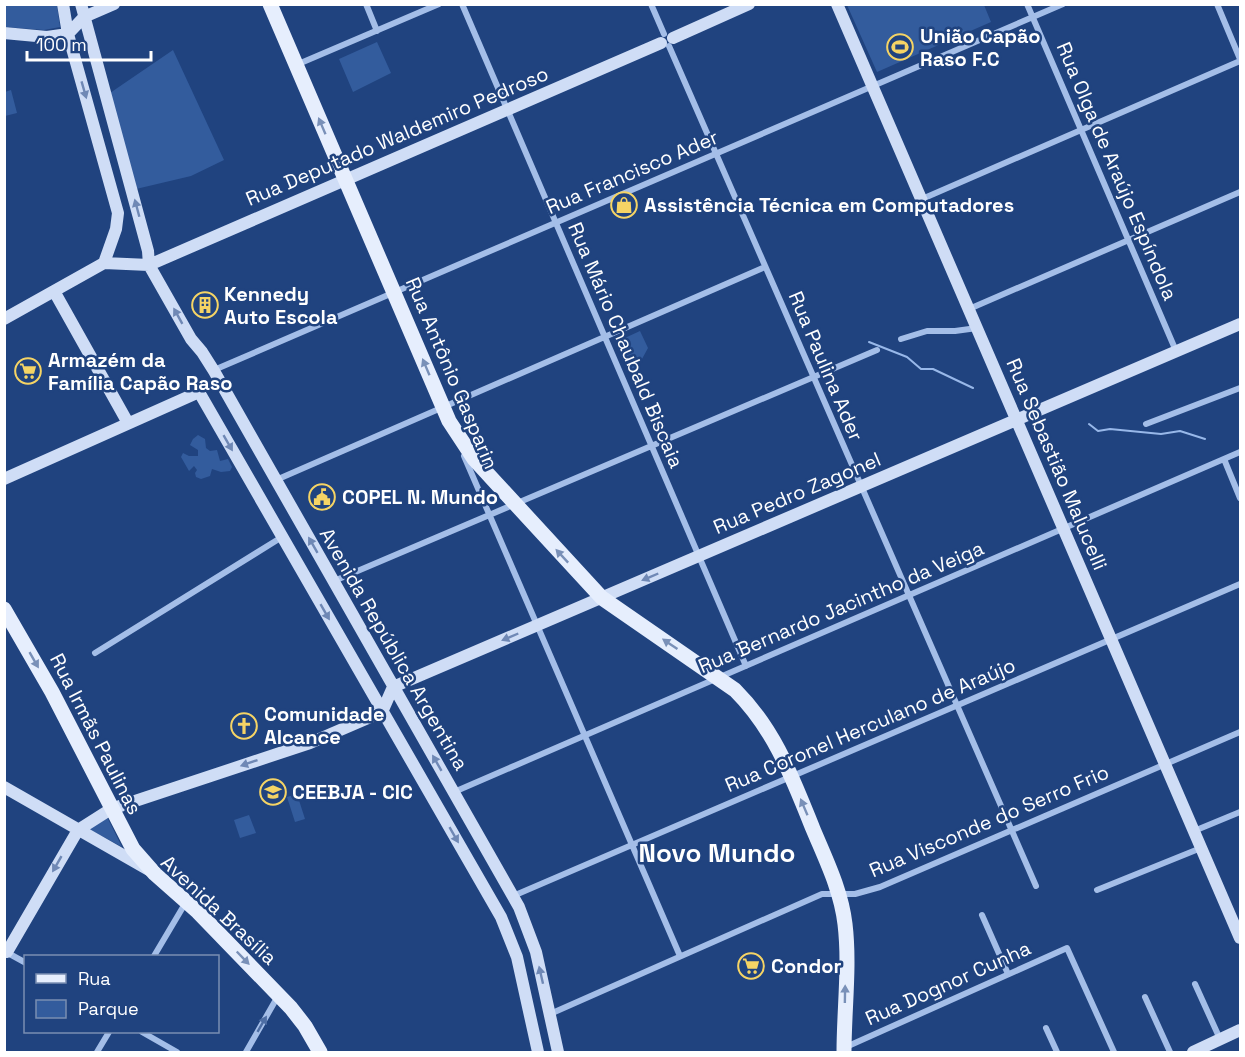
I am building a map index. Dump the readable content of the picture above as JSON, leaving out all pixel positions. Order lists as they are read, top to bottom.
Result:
{
  "streets": {
    "main road": ["Rua Antônio Gasparin", "Rua Irmãs Paulinas", "Avenida Brasília"],
    "street": [
      "Rua Deputado Waldemiro Pedroso",
      "Rua Olga de Araújo Espíndola",
      "Rua Francisco Ader",
      "Rua Mário Chaubald Biscaia",
      "Rua Paulina Ader",
      "Rua Sebastião Malucelli",
      "Rua Pedro Zagonel",
      "Rua Bernardo Jacintho da Veiga",
      "Avenida República Argentina",
      "Rua Coronel Herculano de Araújo",
      "Rua Visconde do Serro Frio",
      "Rua Dognor Cunha"
    ]
  },
  "crossings": [
    ["Rua Deputado Waldemiro Pedroso", "Rua Mário Chaubald Biscaia"],
    ["Rua Deputado Waldemiro Pedroso", "Rua Paulina Ader"],
    ["Rua Deputado Waldemiro Pedroso", "Rua Antônio Gasparin"],
    ["Rua Deputado Waldemiro Pedroso", "Avenida República Argentina"],
    ["Rua Olga de Araújo Espíndola", "Rua Francisco Ader"],
    ["Rua Olga de Araújo Espíndola", "Rua Pedro Zagonel"],
    ["Rua Francisco Ader", "Rua Mário Chaubald Biscaia"],
    ["Rua Francisco Ader", "Rua Paulina Ader"],
    ["Rua Francisco Ader", "Rua Antônio Gasparin"],
    ["Rua Francisco Ader", "Rua Sebastião Malucelli"],
    ["Rua Francisco Ader", "Avenida República Argentina"],
    ["Rua Mário Chaubald Biscaia", "Rua Pedro Zagonel"],
    ["Rua Mário Chaubald Biscaia", "Rua Bernardo Jacintho da Veiga"],
    ["Rua Paulina Ader", "Rua Pedro Zagonel"],
    ["Rua Paulina Ader", "Rua Bernardo Jacintho da Veiga"],
    ["Rua Paulina Ader", "Rua Coronel Herculano de Araújo"],
    ["Rua Paulina Ader", "Rua Visconde do Serro Frio"],
    ["Rua Antônio Gasparin", "Rua Pedro Zagonel"],
    ["Rua Antônio Gasparin", "Rua Bernardo Jacintho da Veiga"],
    ["Rua Antônio Gasparin", "Rua Coronel Herculano de Araújo"],
    ["Rua Antônio Gasparin", "Rua Visconde do Serro Frio"],
    ["Rua Sebastião Malucelli", "Rua Pedro Zagonel"],
    ["Rua Sebastião Malucelli", "Rua Bernardo Jacintho da Veiga"],
    ["Rua Sebastião Malucelli", "Rua Coronel Herculano de Araújo"],
    ["Rua Sebastião Malucelli", "Rua Visconde do Serro Frio"],
    ["Rua Pedro Zagonel", "Avenida República Argentina"],
    ["Rua Bernardo Jacintho da Veiga", "Avenida República Argentina"],
    ["Avenida República Argentina", "Rua Coronel Herculano de Araújo"],
    ["Avenida República Argentina", "Rua Visconde do Serro Frio"],
    ["Rua Irmãs Paulinas", "Avenida Brasília"]
  ],
  "one_way": ["Rua Irmãs Paulinas"],
  "districts": ["Novo Mundo"],
  "places": {
    "sports": ["União Capão Raso F.C"],
    "shop": ["Assistência Técnica em Computadores"],
    "building": ["Kennedy Auto Escola"],
    "supermarket": ["Armazém da Família Capão Raso", "Condor"],
    "public building": ["COPEL N. Mundo"],
    "church": ["Comunidade Alcance"],
    "school or university": ["CEEBJA - CIC"]
  },
  "legend": ["Rua", "Parque"],
  "scale_bar": "100 m"
}
